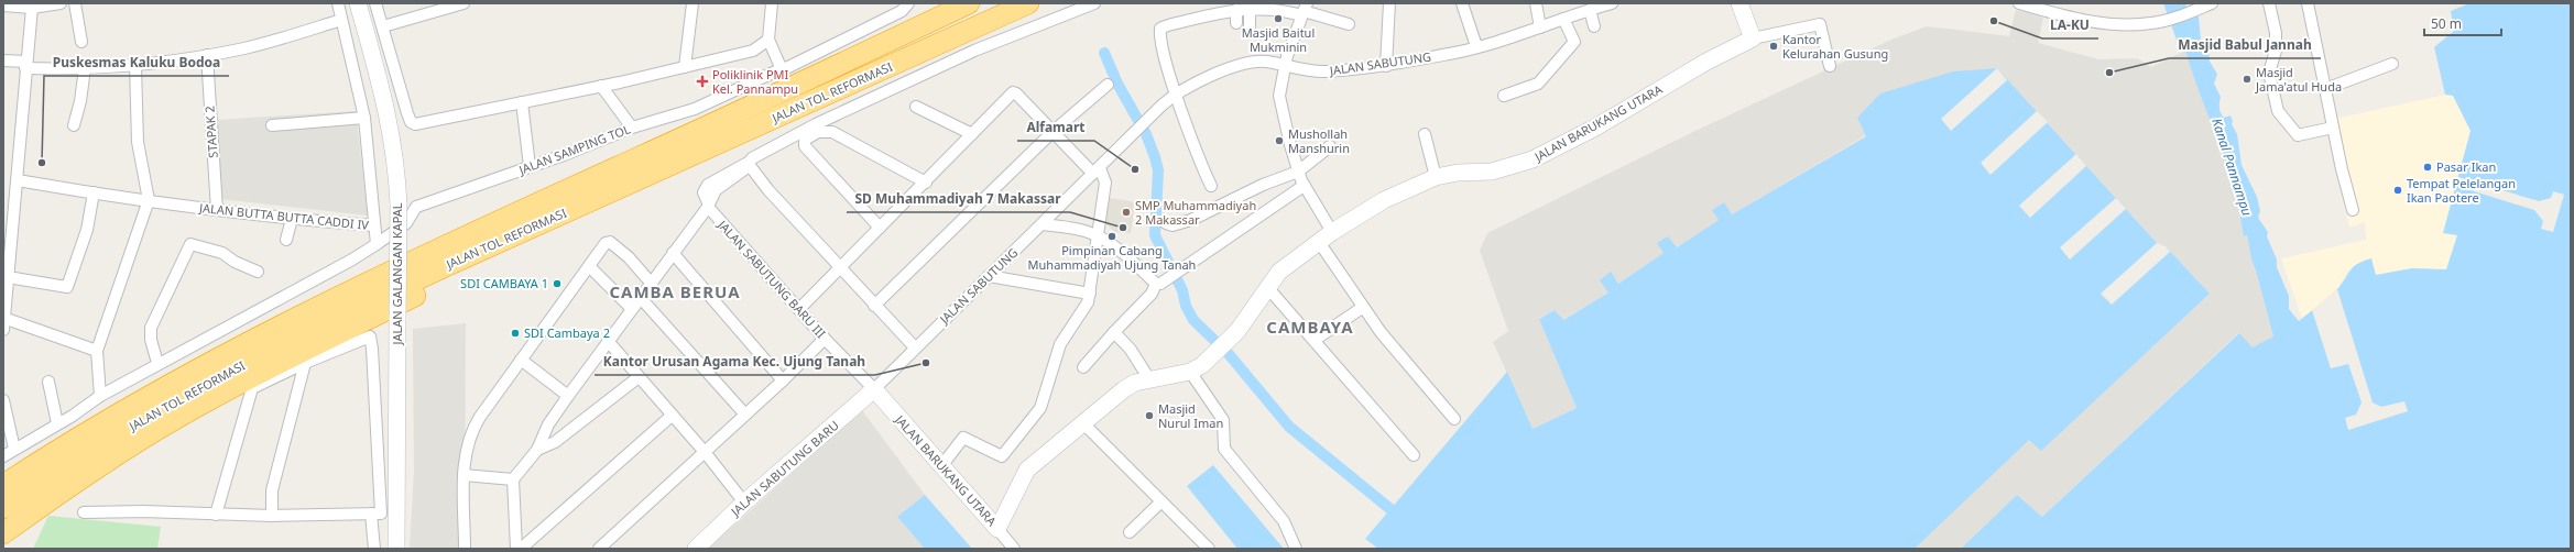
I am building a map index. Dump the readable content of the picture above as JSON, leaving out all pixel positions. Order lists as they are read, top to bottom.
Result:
{
  "streets": {
    "highway": ["JALAN TOL REFORMASI"],
    "street": [
      "JALAN SABUTUNG",
      "JALAN BARUKANG UTARA",
      "STAPAK 2",
      "JALAN SAMPING TOL",
      "JALAN BUTTA BUTTA CADDI IV",
      "JALAN GALANGAN KAPAL",
      "JALAN SABUTUNG BARU III",
      "JALAN SABUTUNG BARU"
    ]
  },
  "crossings": [
    ["JALAN SABUTUNG", "JALAN BARUKANG UTARA"],
    ["JALAN SABUTUNG", "JALAN SABUTUNG BARU III"],
    ["JALAN SABUTUNG", "JALAN SABUTUNG BARU"],
    ["JALAN BARUKANG UTARA", "JALAN SABUTUNG BARU III"],
    ["JALAN BARUKANG UTARA", "JALAN SABUTUNG BARU"],
    ["STAPAK 2", "JALAN BUTTA BUTTA CADDI IV"],
    ["JALAN SAMPING TOL", "JALAN BUTTA BUTTA CADDI IV"],
    ["JALAN SABUTUNG BARU III", "JALAN SABUTUNG BARU"]
  ],
  "districts": ["CAMBA BERUA", "CAMBAYA"],
  "water": ["Kanal Pannampu"],
  "places": {
    "other": [
      "Masjid Baitul Mukminin",
      "LA-KU",
      "Kantor Kelurahan Gusung",
      "Masjid Babul Jannah",
      "Masjid Jama'atul Huda",
      "Mushollah Manshurin",
      "Puskesmas Kaluku Bodoa",
      "Pasar Ikan",
      "Alfamart",
      "Tempat Pelelangan Ikan Paotere",
      "SMP Muhammadiyah 2 Makassar",
      "SD Muhammadiyah 7 Makassar",
      "Pimpinan Cabang Muhammadiyah Ujung Tanah",
      "SDI CAMBAYA 1",
      "SDI Cambaya 2",
      "Kantor Urusan Agama Kec. Ujung Tanah",
      "Masjid Nurul Iman"
    ],
    "health": ["Poliklinik PMI Kel. Pannampu"]
  },
  "scale_bar": "50 m"
}
